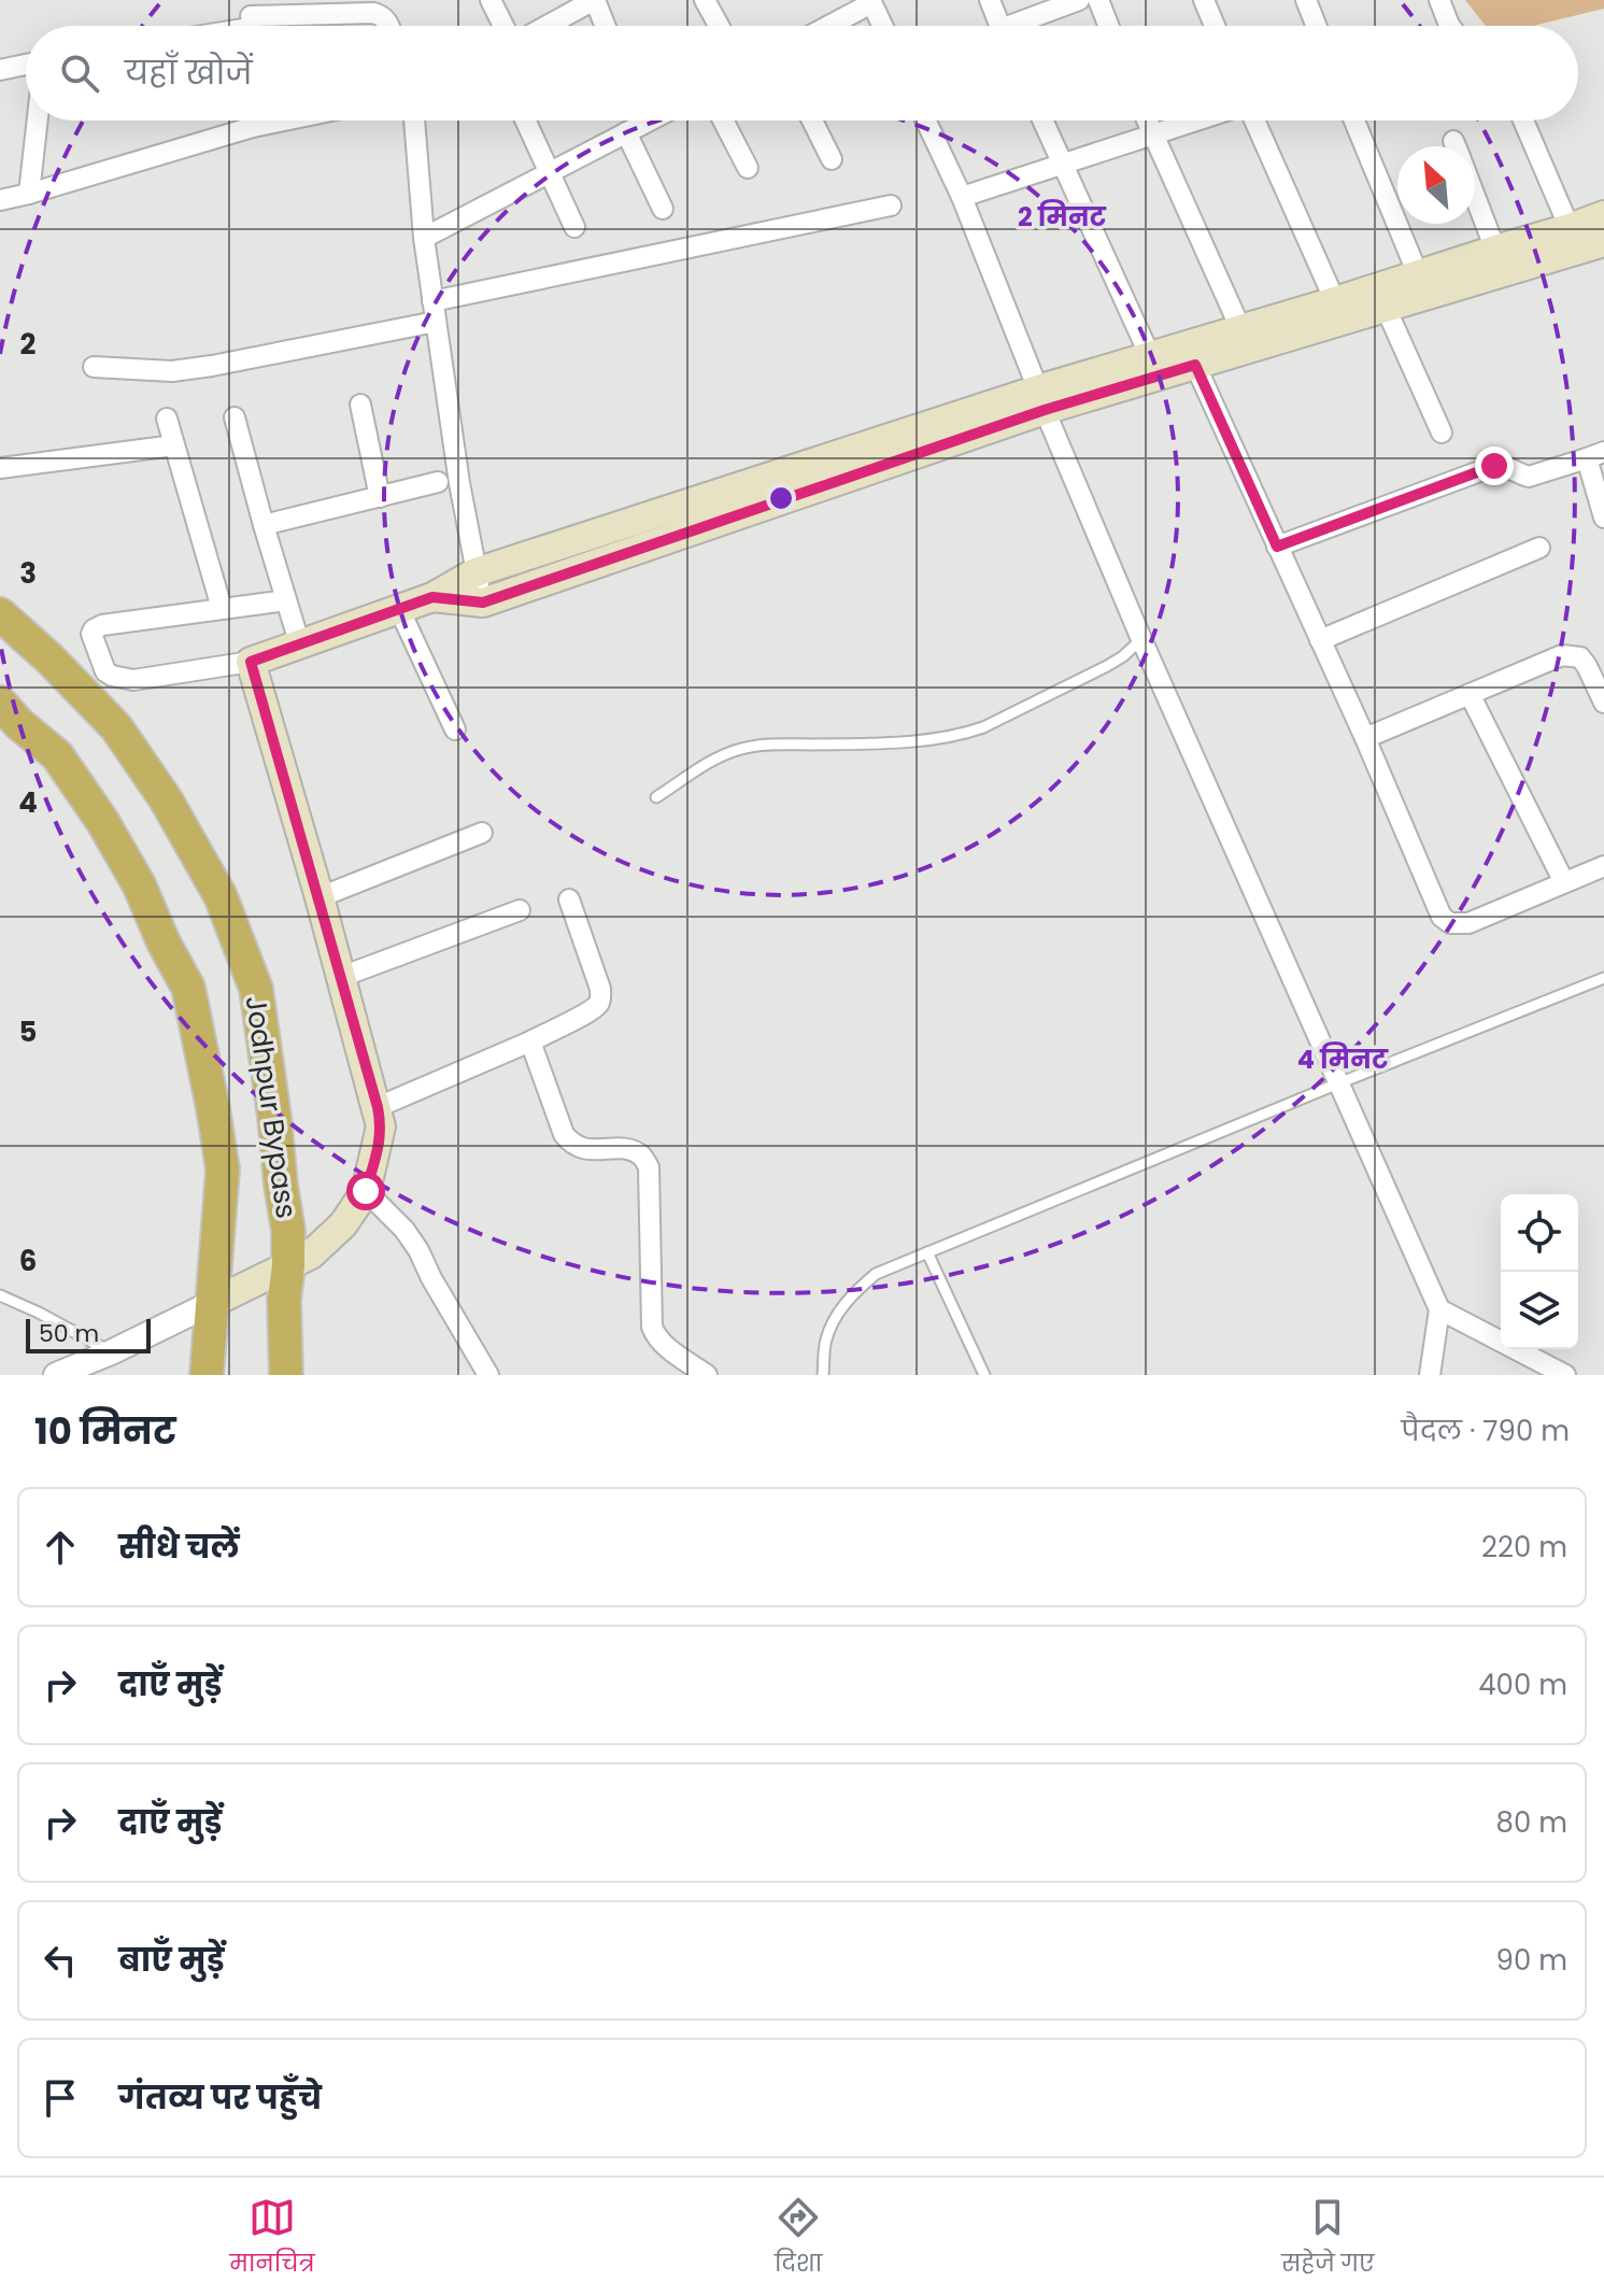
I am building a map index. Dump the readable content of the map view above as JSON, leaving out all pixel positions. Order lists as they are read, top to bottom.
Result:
{
  "streets": {
    "highway": ["Jodhpur Bypass"]
  },
  "scale_bar": "50 m",
  "north": "top left",
  "page": {
    "search": "यहाँ खोजें",
    "scale": "50 m",
    "heading": ["10 मिनट", "पैदल · 790 m"],
    "list": [
      ["सीधे चलें", "220 m"],
      ["दाएँ मुड़ें", "400 m"],
      ["दाएँ मुड़ें", "80 m"],
      ["बाएँ मुड़ें", "90 m"],
      "गंतव्य पर पहुँचे"
    ],
    "nav": ["मानचित्र", "दिशा", "सहेजे गए"]
  },
  "grid": {
    "rows": [
      "2",
      "3",
      "4",
      "5",
      "6"
    ]
  },
  "rings": ["2 मिनट", "4 मिनट"]
}
